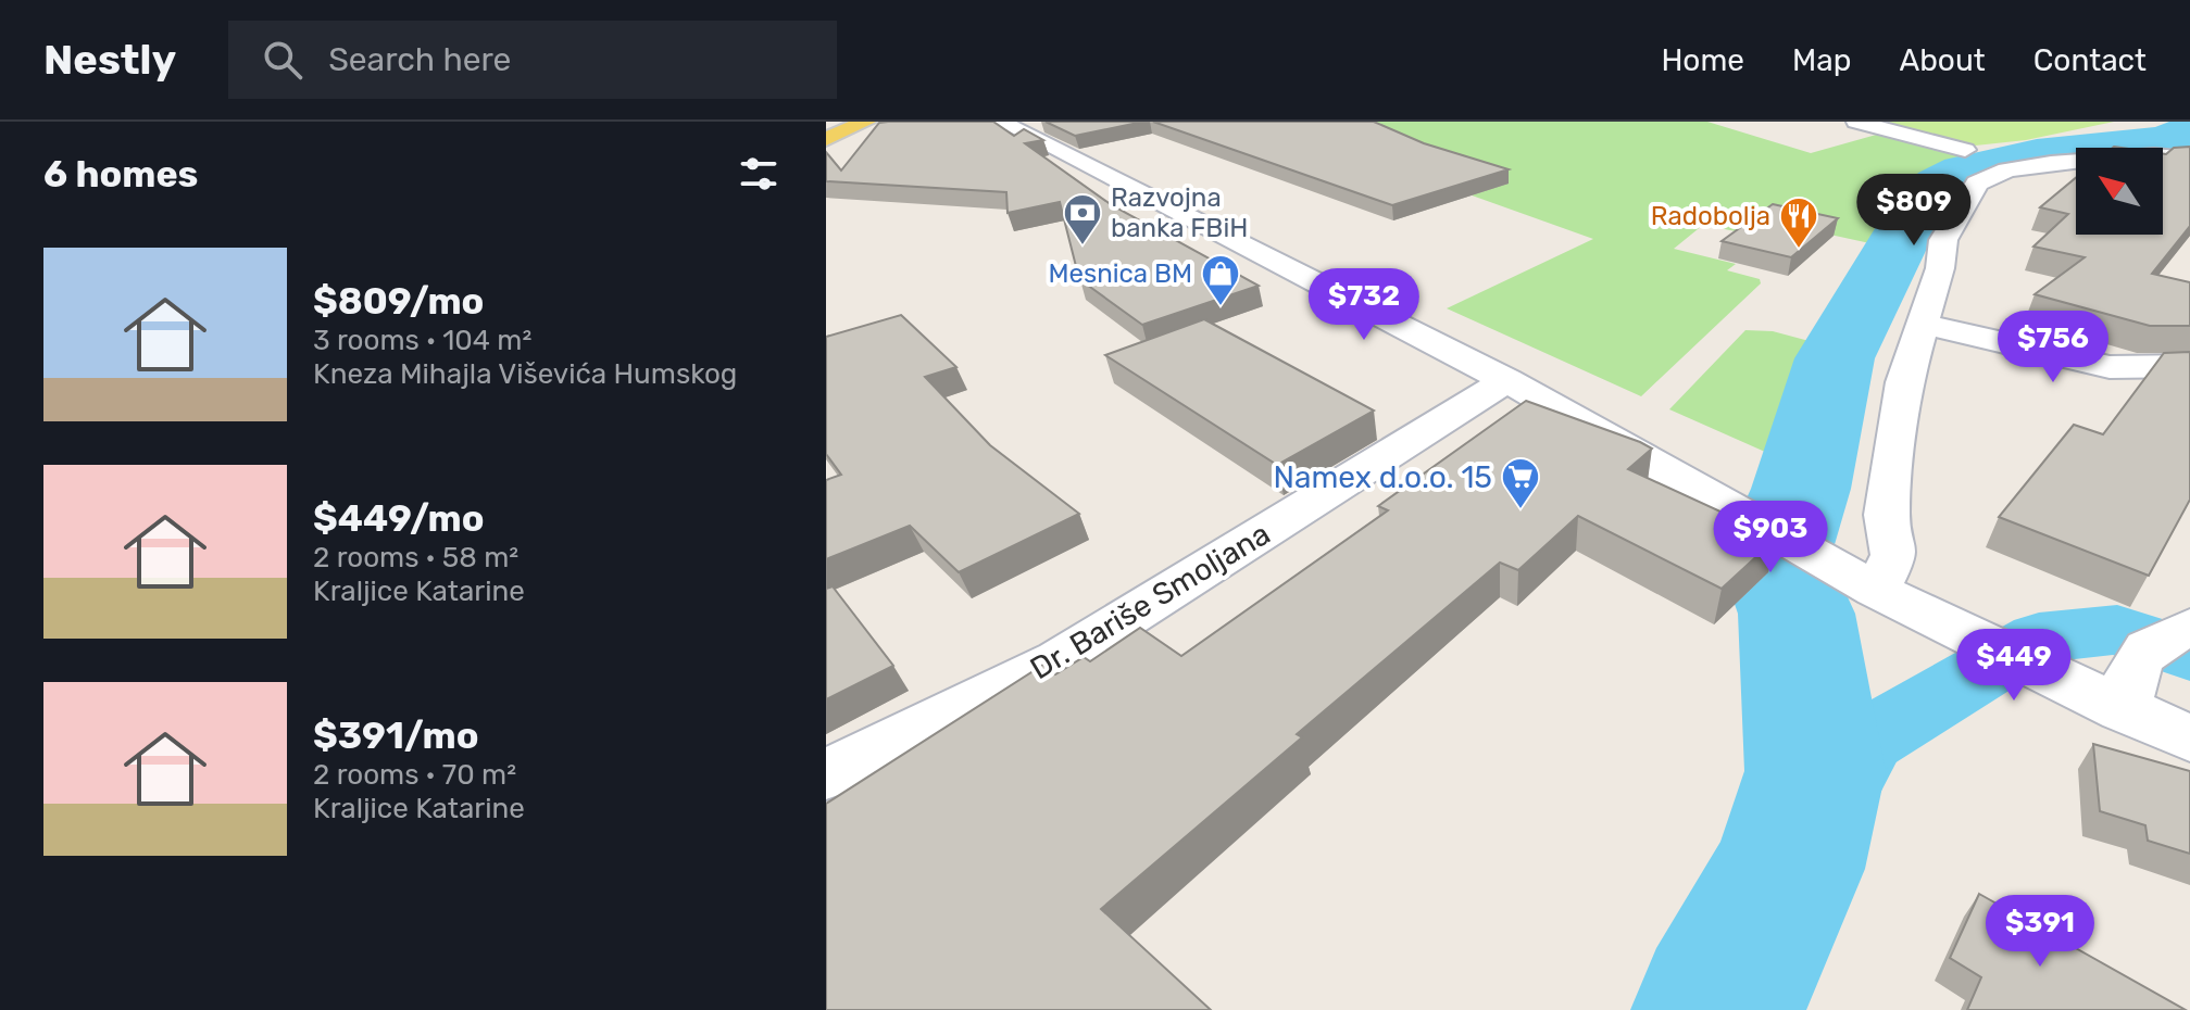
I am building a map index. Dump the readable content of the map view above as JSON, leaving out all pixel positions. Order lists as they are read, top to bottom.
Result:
{
  "streets": {
    "street": ["Dr. Bariše Smoljana"]
  },
  "places": {
    "bank": ["Razvojna banka FBiH"],
    "restaurant": ["Radobolja"],
    "shop": ["Mesnica BM"],
    "supermarket": ["Namex d.o.o. 15"]
  },
  "north": "top left",
  "page": {
    "header": "Nestly",
    "search": "Search here",
    "nav": [
      "Home",
      "Map",
      "About",
      "Contact"
    ],
    "heading": "6 homes",
    "price": [
      "$809",
      "$732",
      "$756",
      "$903",
      "$449",
      "$391"
    ],
    "list": [
      {
        "name": "$809/mo",
        "note": "3 rooms · 104 m² · Kneza Mihajla Viševića Humskog"
      },
      {
        "name": "$449/mo",
        "note": "2 rooms · 58 m² · Kraljice Katarine"
      },
      {
        "name": "$391/mo",
        "note": "2 rooms · 70 m² · Kraljice Katarine"
      }
    ]
  }
}
